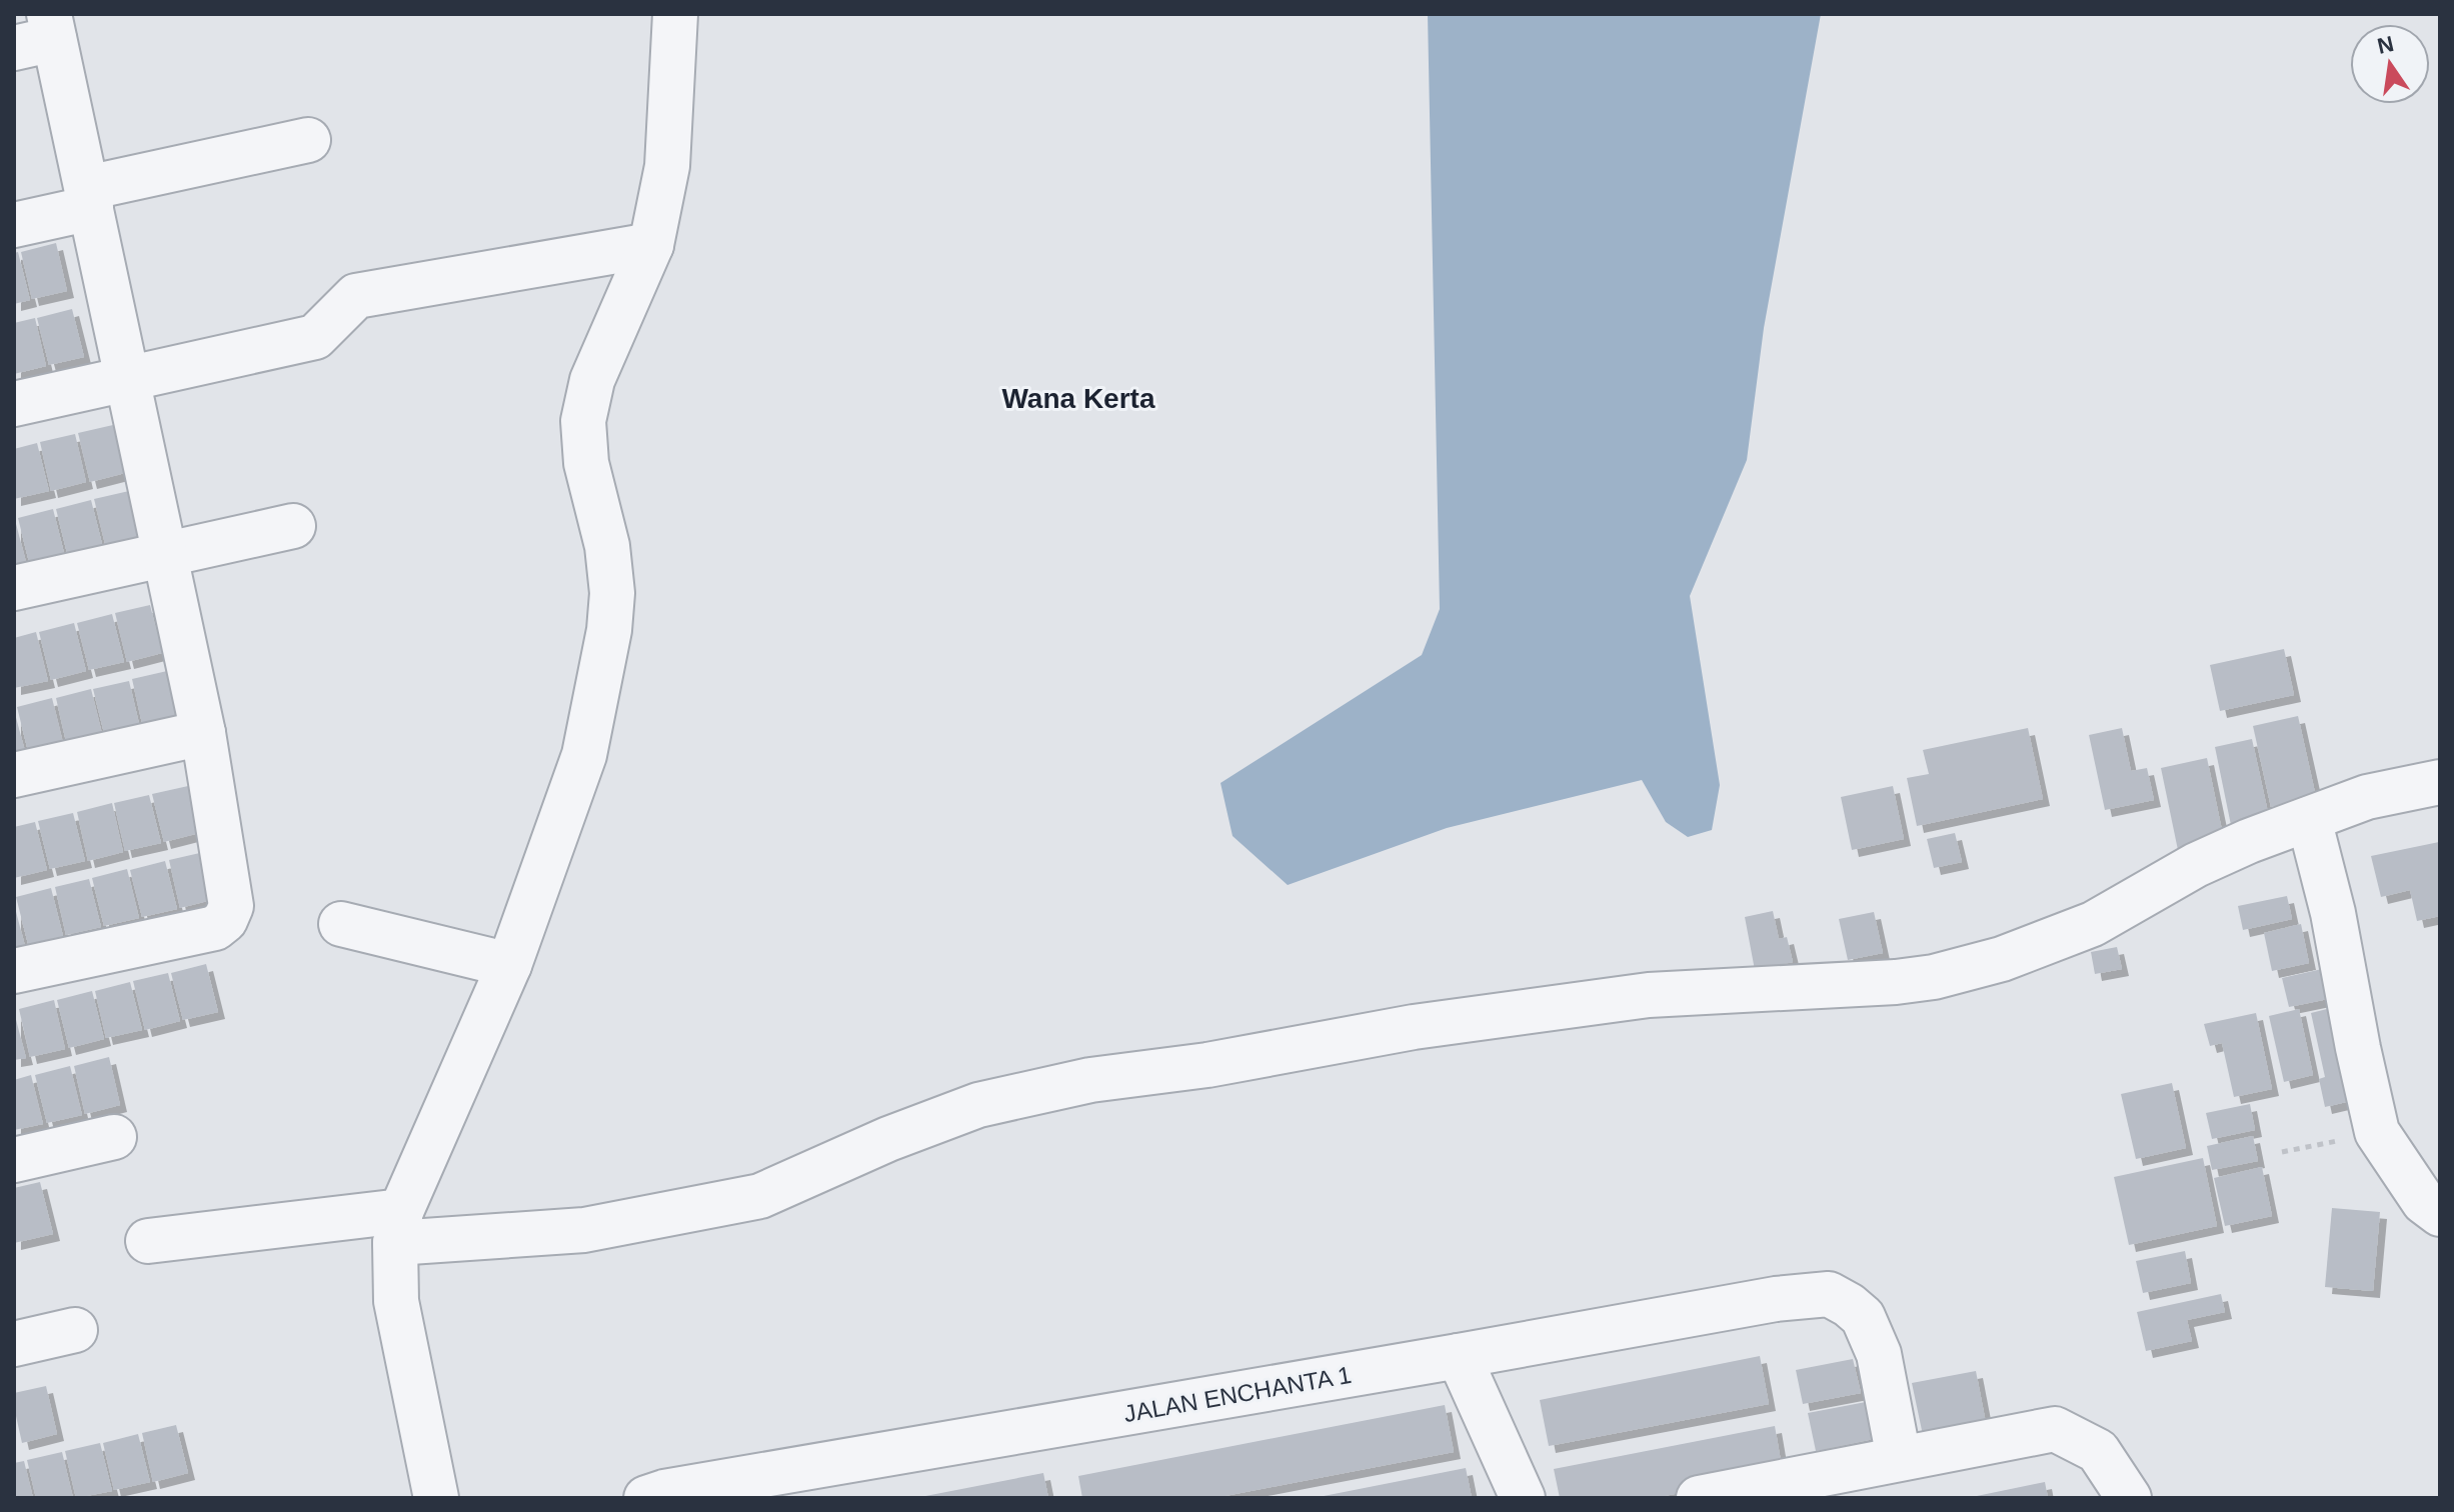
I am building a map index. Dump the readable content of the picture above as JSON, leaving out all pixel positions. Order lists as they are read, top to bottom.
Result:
{
  "streets": {
    "street": ["JALAN ENCHANTA 1"]
  },
  "districts": ["Wana Kerta"],
  "north": "top"
}
